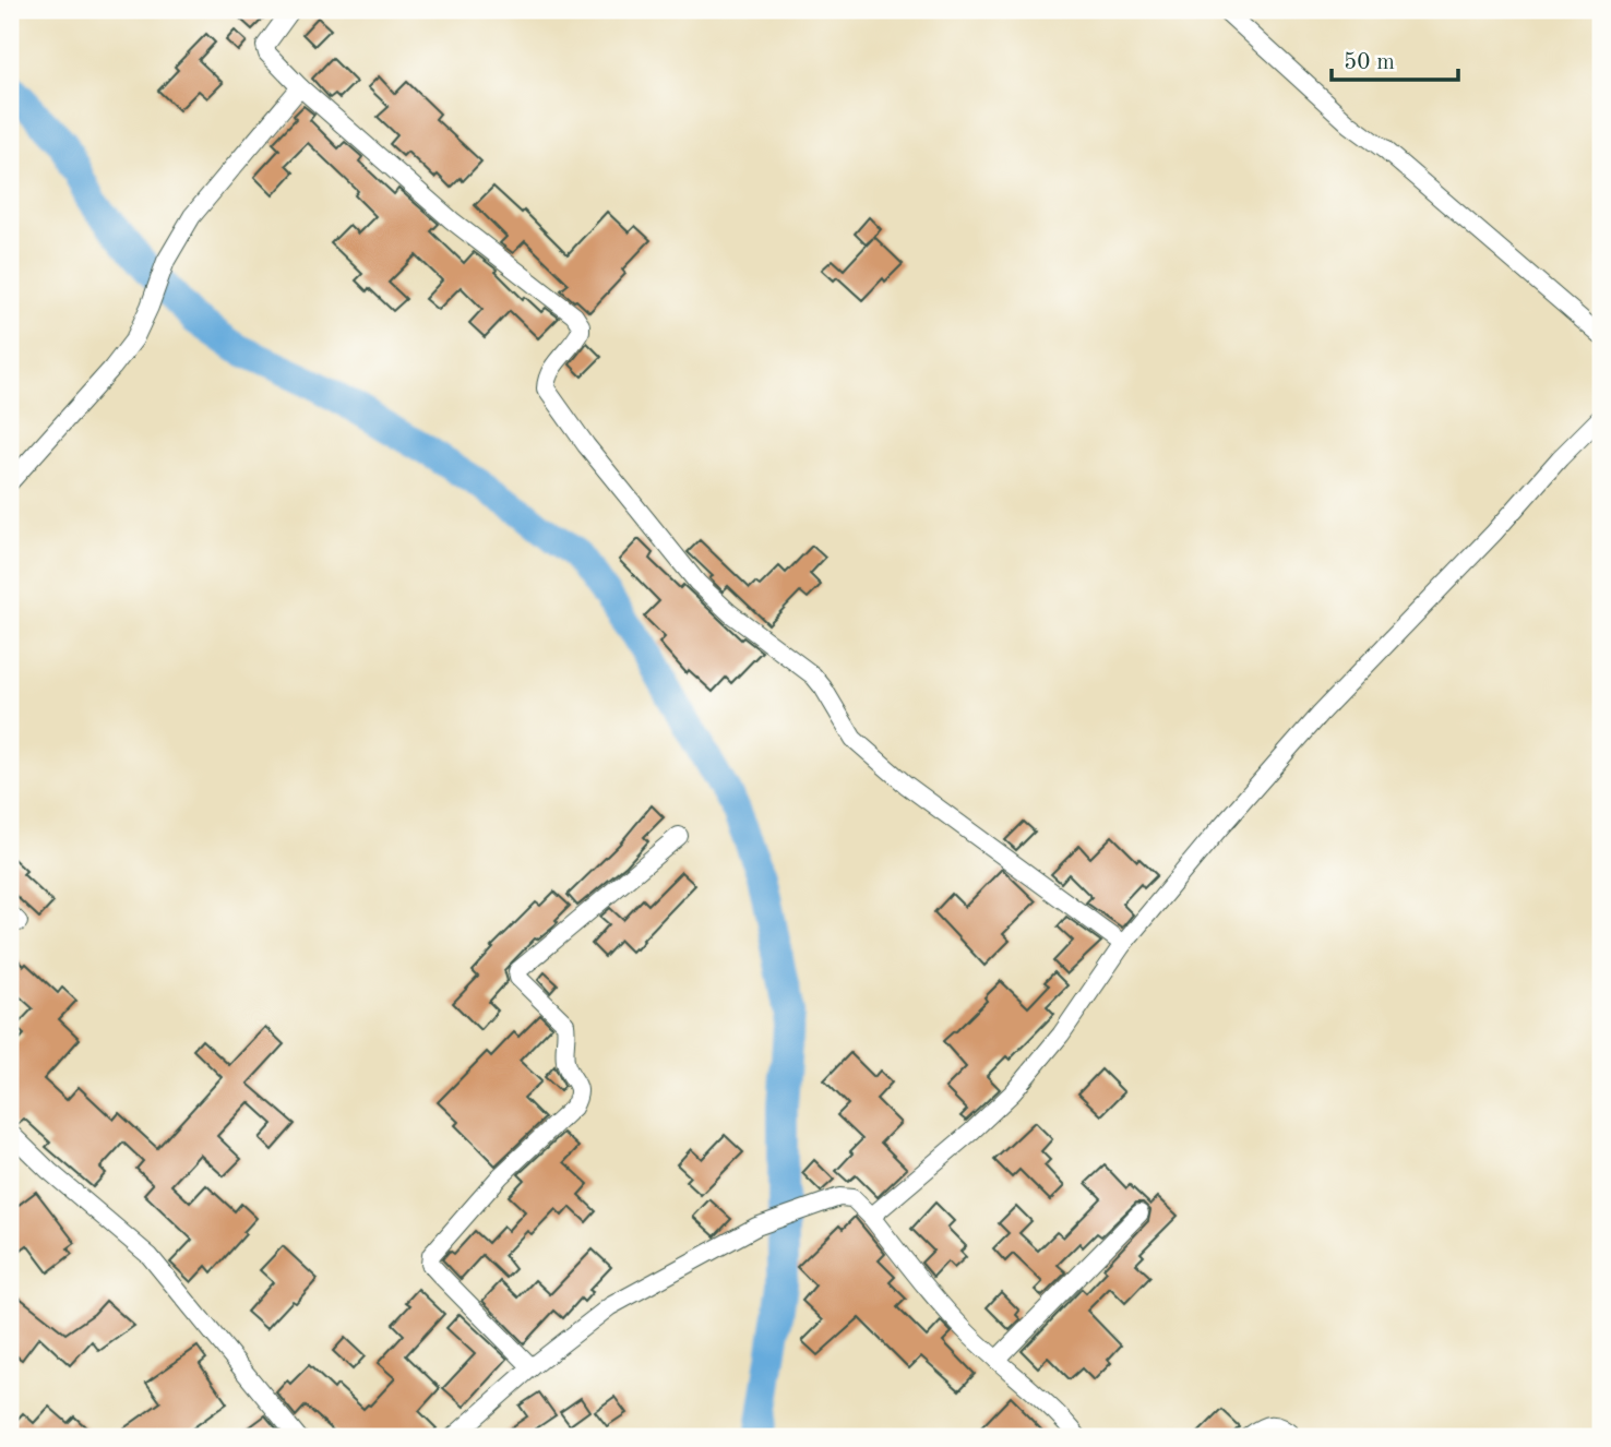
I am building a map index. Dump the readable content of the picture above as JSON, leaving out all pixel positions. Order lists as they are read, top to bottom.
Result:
{
  "scale_bar": "50 m"
}
